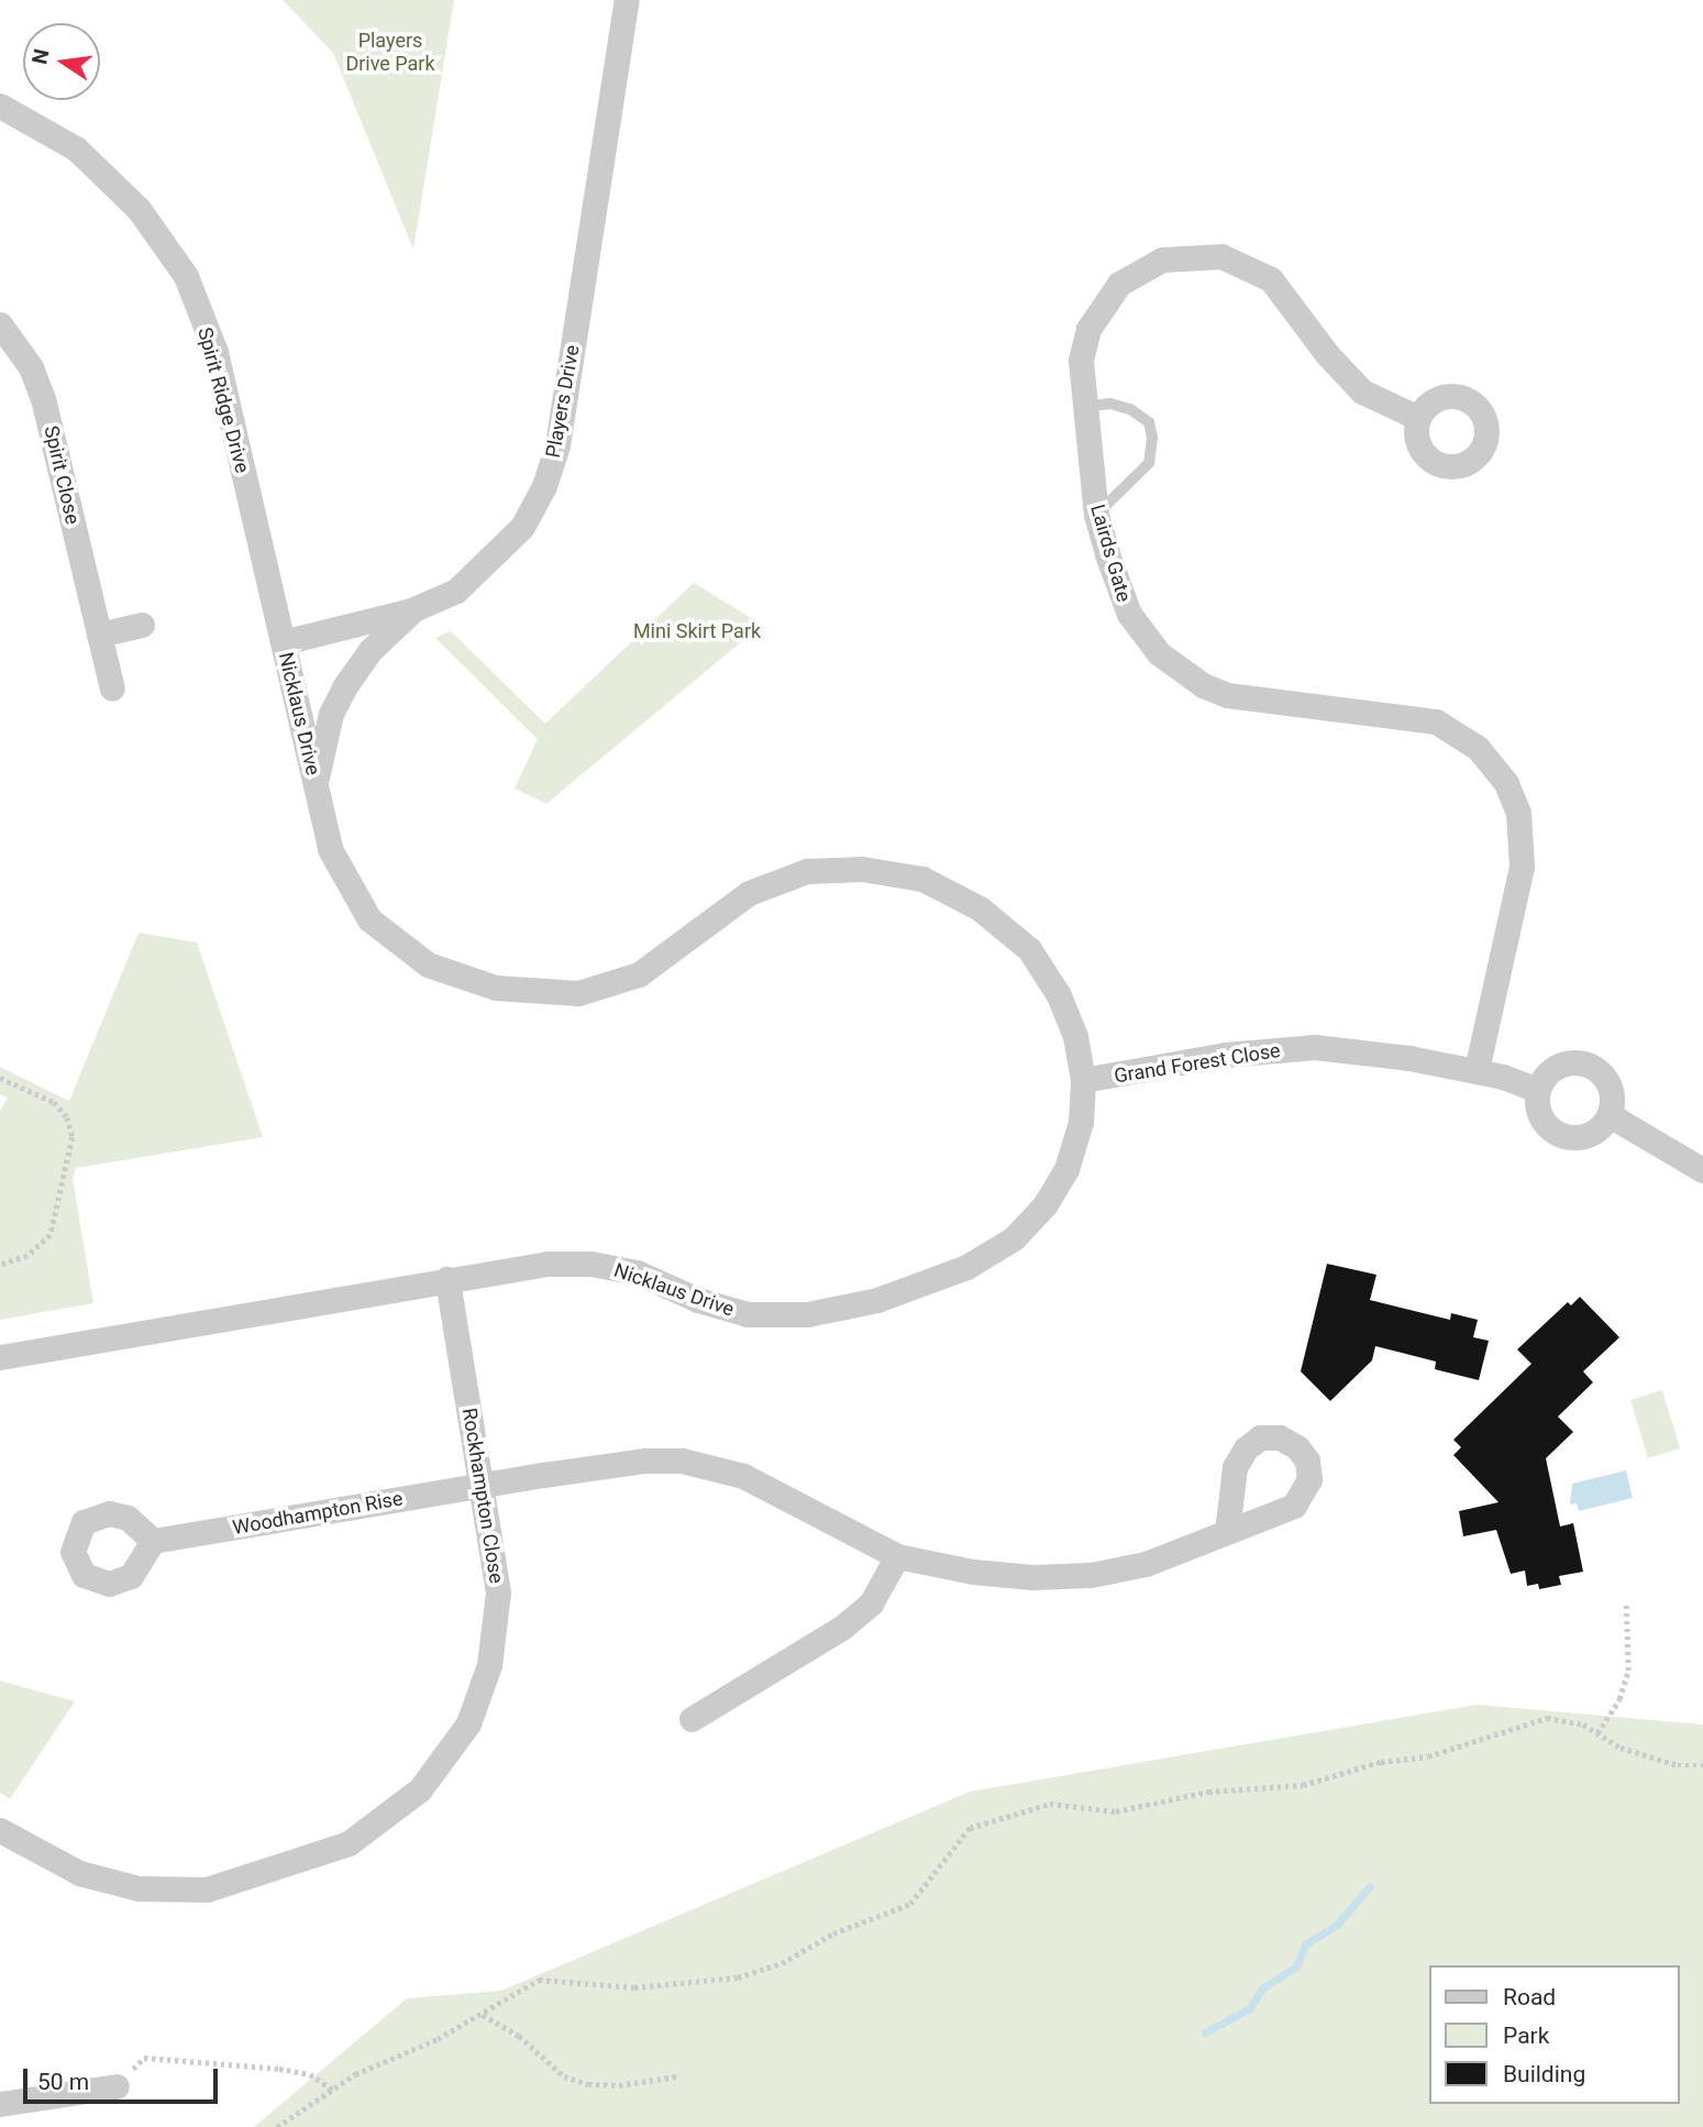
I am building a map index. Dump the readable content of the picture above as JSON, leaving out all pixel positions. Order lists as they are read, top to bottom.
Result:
{
  "streets": {
    "street": [
      "Spirit Ridge Drive",
      "Players Drive",
      "Spirit Close",
      "Lairds Gate",
      "Nicklaus Drive",
      "Grand Forest Close",
      "Rockhampton Close",
      "Woodhampton Rise"
    ]
  },
  "crossings": [
    ["Spirit Ridge Drive", "Players Drive"],
    ["Spirit Ridge Drive", "Nicklaus Drive"],
    ["Players Drive", "Nicklaus Drive"],
    ["Lairds Gate", "Grand Forest Close"],
    ["Nicklaus Drive", "Grand Forest Close"],
    ["Nicklaus Drive", "Rockhampton Close"],
    ["Rockhampton Close", "Woodhampton Rise"]
  ],
  "parks": ["Players Drive Park", "Mini Skirt Park"],
  "legend": ["Road", "Park", "Building"],
  "scale_bar": "50 m",
  "north": "left"
}
